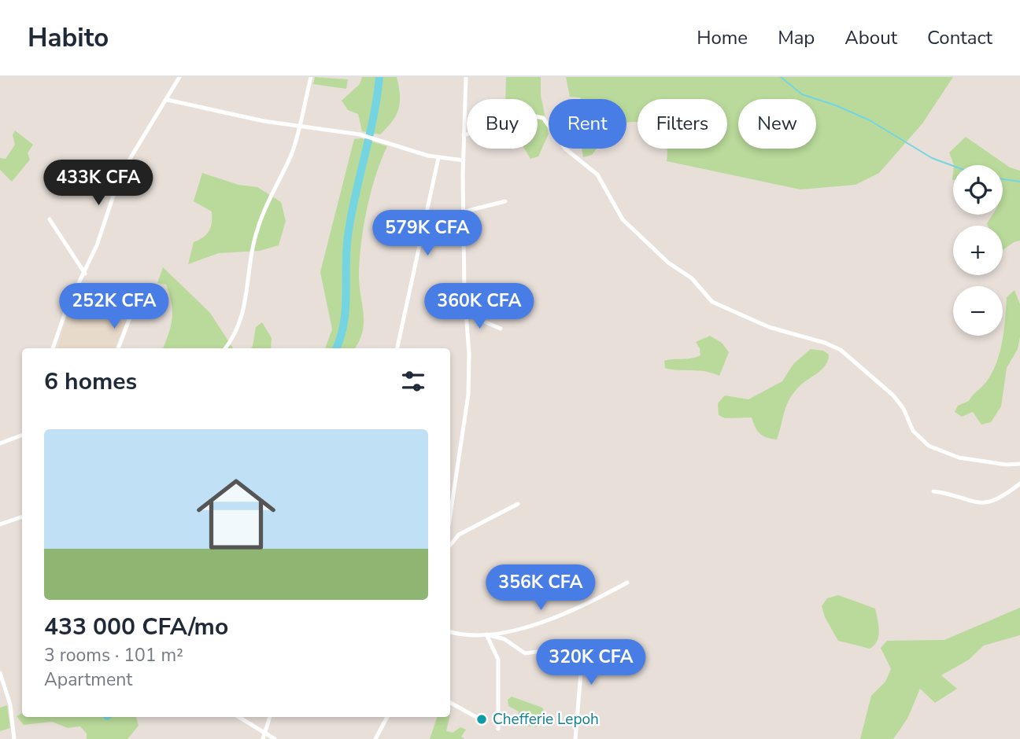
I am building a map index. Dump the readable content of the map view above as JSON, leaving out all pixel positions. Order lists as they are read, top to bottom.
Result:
{
  "places": ["Chefferie Lepoh"],
  "page": {
    "header": "Habito",
    "nav": [
      "Home",
      "Map",
      "About",
      "Contact"
    ],
    "chip": [
      "Buy",
      "Rent",
      "Filters",
      "New"
    ],
    "price": [
      "433K CFA",
      "579K CFA",
      "252K CFA",
      "360K CFA",
      "356K CFA",
      "320K CFA"
    ],
    "map_buttons": ["+", "−"],
    "heading": "6 homes",
    "list": [
      {
        "name": "433 000 CFA/mo",
        "note": "3 rooms · 101 m² · Apartment"
      }
    ]
  }
}
